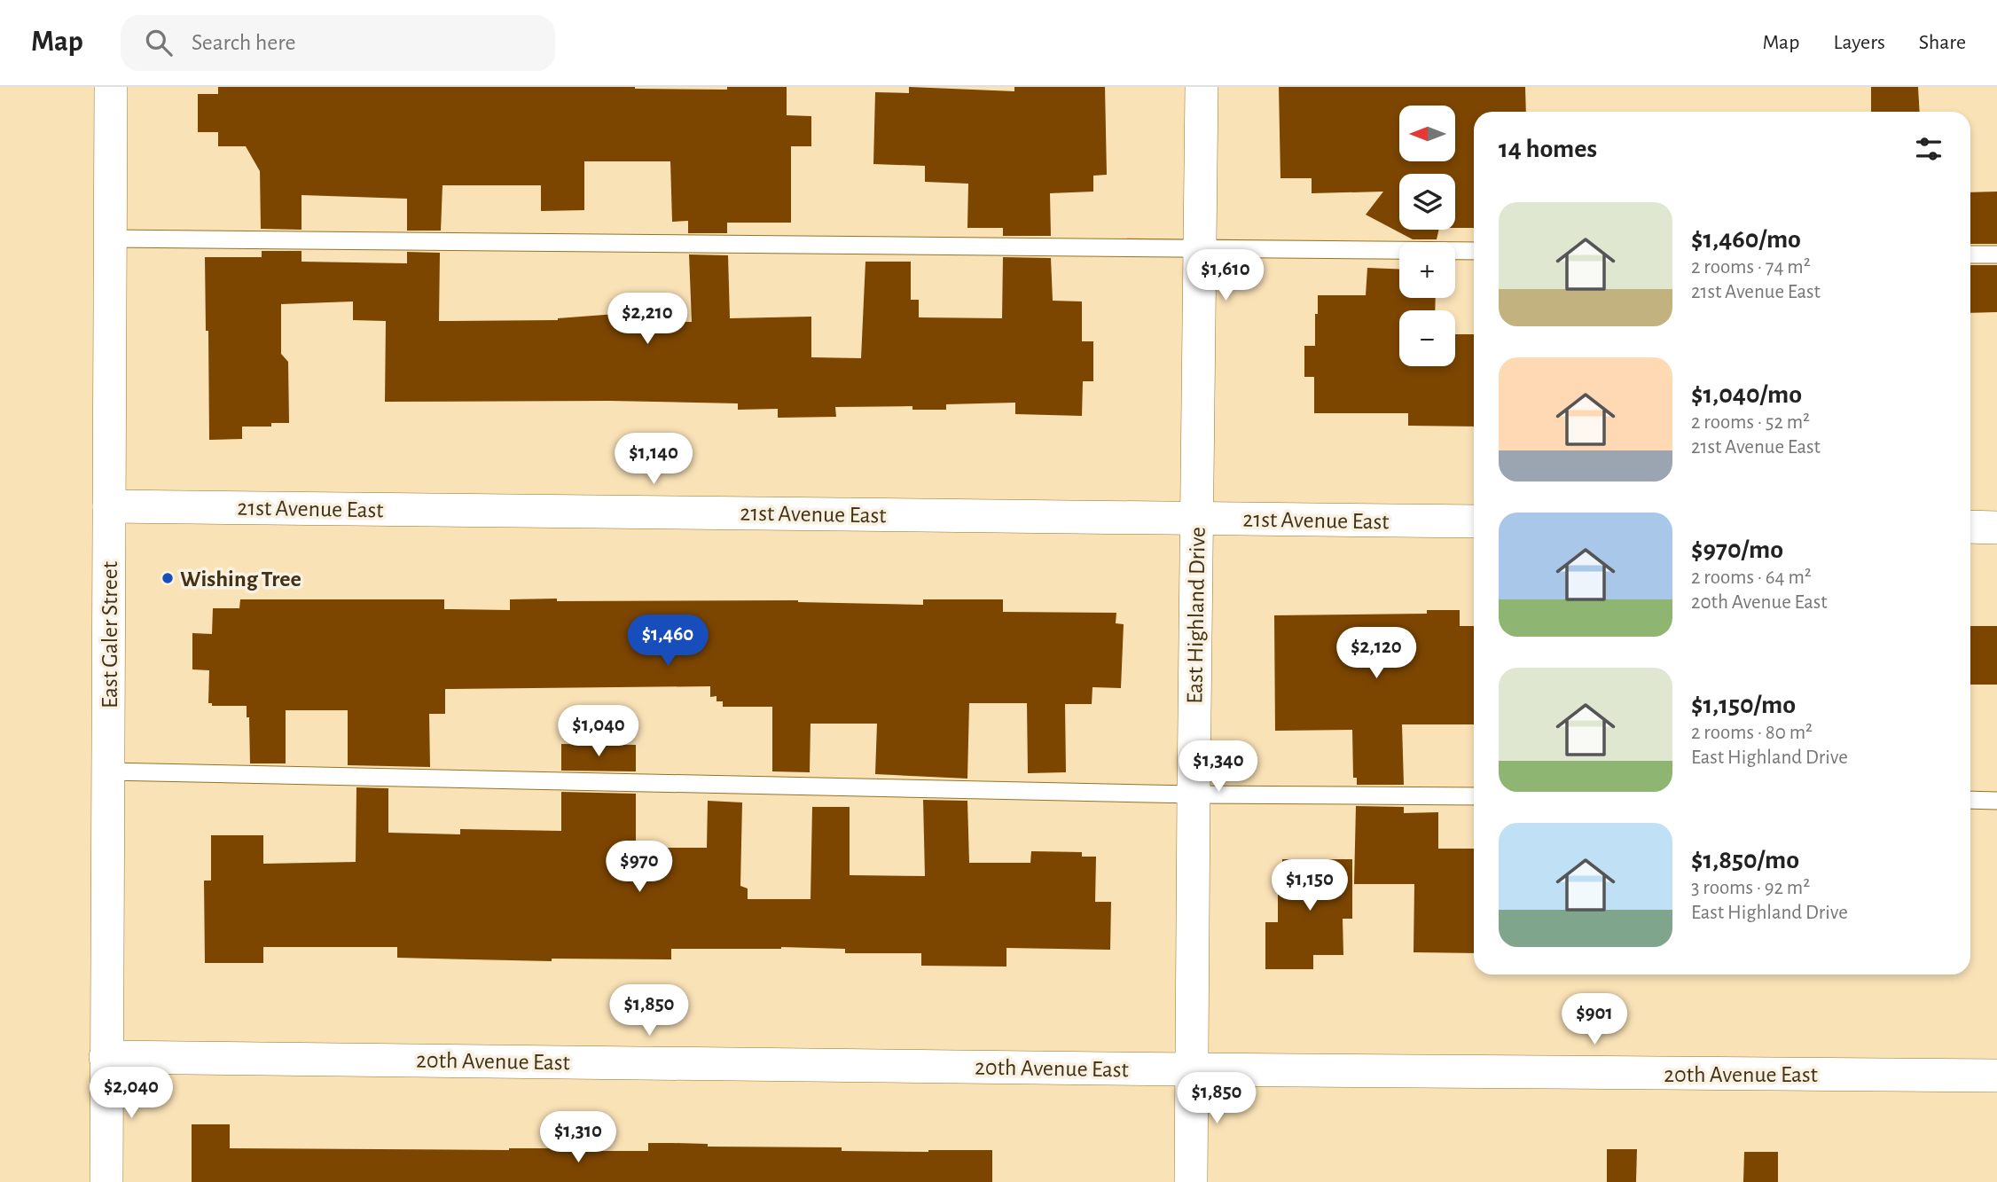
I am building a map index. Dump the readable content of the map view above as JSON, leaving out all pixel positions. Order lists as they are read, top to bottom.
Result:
{
  "streets": {
    "street": [
      "21st Avenue East",
      "East Highland Drive",
      "East Galer Street",
      "20th Avenue East"
    ]
  },
  "crossings": [
    ["21st Avenue East", "East Highland Drive"],
    ["21st Avenue East", "East Galer Street"],
    ["East Highland Drive", "20th Avenue East"],
    ["East Galer Street", "20th Avenue East"]
  ],
  "places": ["Wishing Tree"],
  "north": "left",
  "page": {
    "header": "Map",
    "search": "Search here",
    "nav": ["Map", "Layers", "Share"],
    "map_buttons": ["+", "−"],
    "heading": "14 homes",
    "list": [
      {
        "name": "$1,460/mo",
        "note": "2 rooms · 74 m² · 21st Avenue East"
      },
      {
        "name": "$1,040/mo",
        "note": "2 rooms · 52 m² · 21st Avenue East"
      },
      {
        "name": "$970/mo",
        "note": "2 rooms · 64 m² · 20th Avenue East"
      },
      {
        "name": "$1,150/mo",
        "note": "2 rooms · 80 m² · East Highland Drive"
      },
      {
        "name": "$1,850/mo",
        "note": "3 rooms · 92 m² · East Highland Drive"
      }
    ],
    "price": [
      "$1,610",
      "$2,210",
      "$1,140",
      "$1,460",
      "$2,120",
      "$1,040",
      "$1,340",
      "$970",
      "$1,150",
      "$1,850",
      "$901",
      "$2,040",
      "$1,850",
      "$1,310"
    ]
  }
}
